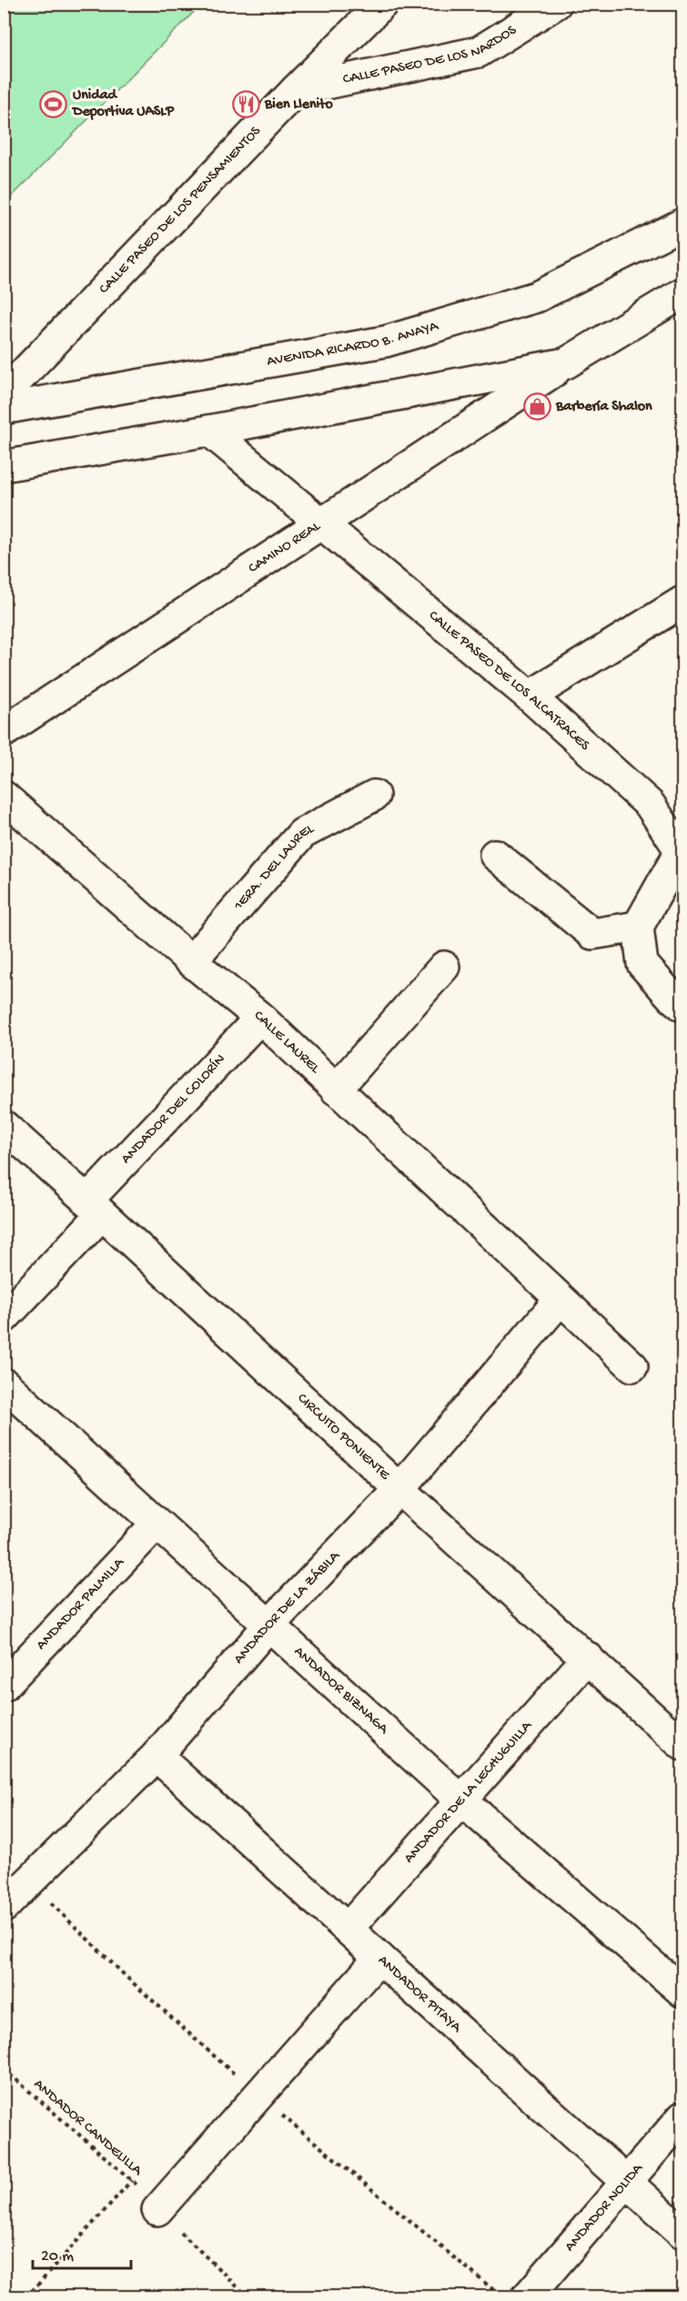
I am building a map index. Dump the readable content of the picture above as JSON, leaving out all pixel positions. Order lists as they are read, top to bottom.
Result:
{
  "streets": {
    "street": [
      "CALLE PASEO DE LOS NARDOS",
      "CALLE PASEO DE LOS PENSAMIENTOS",
      "AVENIDA RICARDO B. ANAYA",
      "CAMINO REAL",
      "CALLE PASEO DE LOS ALCATRACES",
      "1ERA. DEL LAUREL",
      "CALLE LAUREL",
      "ANDADOR DEL COLORÍN",
      "CIRCUITO PONIENTE",
      "ANDADOR PALMILLA",
      "ANDADOR DE LA ZÁBILA",
      "ANDADOR BIZNAGA",
      "ANDADOR DE LA LECHUGUILLA",
      "ANDADOR PITAYA",
      "ANDADOR NOLIDA"
    ],
    "path": ["ANDADOR CANDELILLA"]
  },
  "crossings": [
    ["CALLE PASEO DE LOS NARDOS", "CALLE PASEO DE LOS PENSAMIENTOS"],
    ["CAMINO REAL", "CALLE PASEO DE LOS ALCATRACES"],
    ["1ERA. DEL LAUREL", "CALLE LAUREL"],
    ["CALLE LAUREL", "ANDADOR DEL COLORÍN"],
    ["CALLE LAUREL", "ANDADOR DE LA ZÁBILA"],
    ["ANDADOR DEL COLORÍN", "CIRCUITO PONIENTE"],
    ["CIRCUITO PONIENTE", "ANDADOR DE LA ZÁBILA"],
    ["CIRCUITO PONIENTE", "ANDADOR DE LA LECHUGUILLA"],
    ["ANDADOR PALMILLA", "ANDADOR BIZNAGA"],
    ["ANDADOR DE LA ZÁBILA", "ANDADOR BIZNAGA"],
    ["ANDADOR DE LA ZÁBILA", "ANDADOR PITAYA"],
    ["ANDADOR BIZNAGA", "ANDADOR DE LA LECHUGUILLA"],
    ["ANDADOR DE LA LECHUGUILLA", "ANDADOR PITAYA"],
    ["ANDADOR PITAYA", "ANDADOR NOLIDA"]
  ],
  "places": {
    "sports": ["Unidad Deportiva UASLP"],
    "restaurant": ["Bien Llenito"],
    "shop": ["Barbería Shalon"]
  },
  "scale_bar": "20 m"
}
